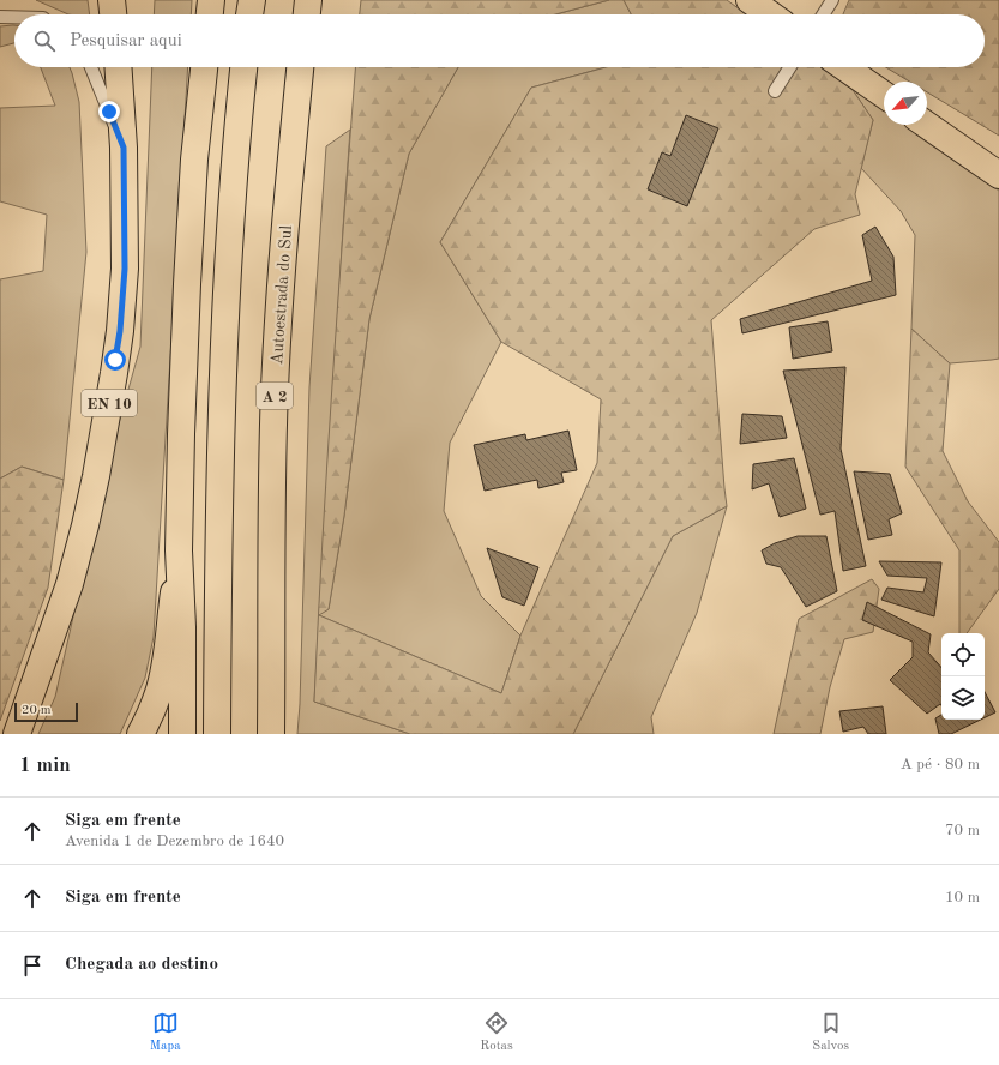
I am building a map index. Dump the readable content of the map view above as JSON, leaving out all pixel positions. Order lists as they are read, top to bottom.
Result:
{
  "streets": {
    "main road": ["Autoestrada do Sul", "A 2", "EN 10"]
  },
  "scale_bar": "20 m",
  "north": "bottom left",
  "page": {
    "search": "Pesquisar aqui",
    "scale": "20 m",
    "heading": ["1 min", "A pé · 80 m"],
    "list": [
      ["Siga em frente", "Avenida 1 de Dezembro de 1640", "70 m"],
      ["Siga em frente", "10 m"],
      "Chegada ao destino"
    ],
    "nav": ["Mapa", "Rotas", "Salvos"]
  }
}
